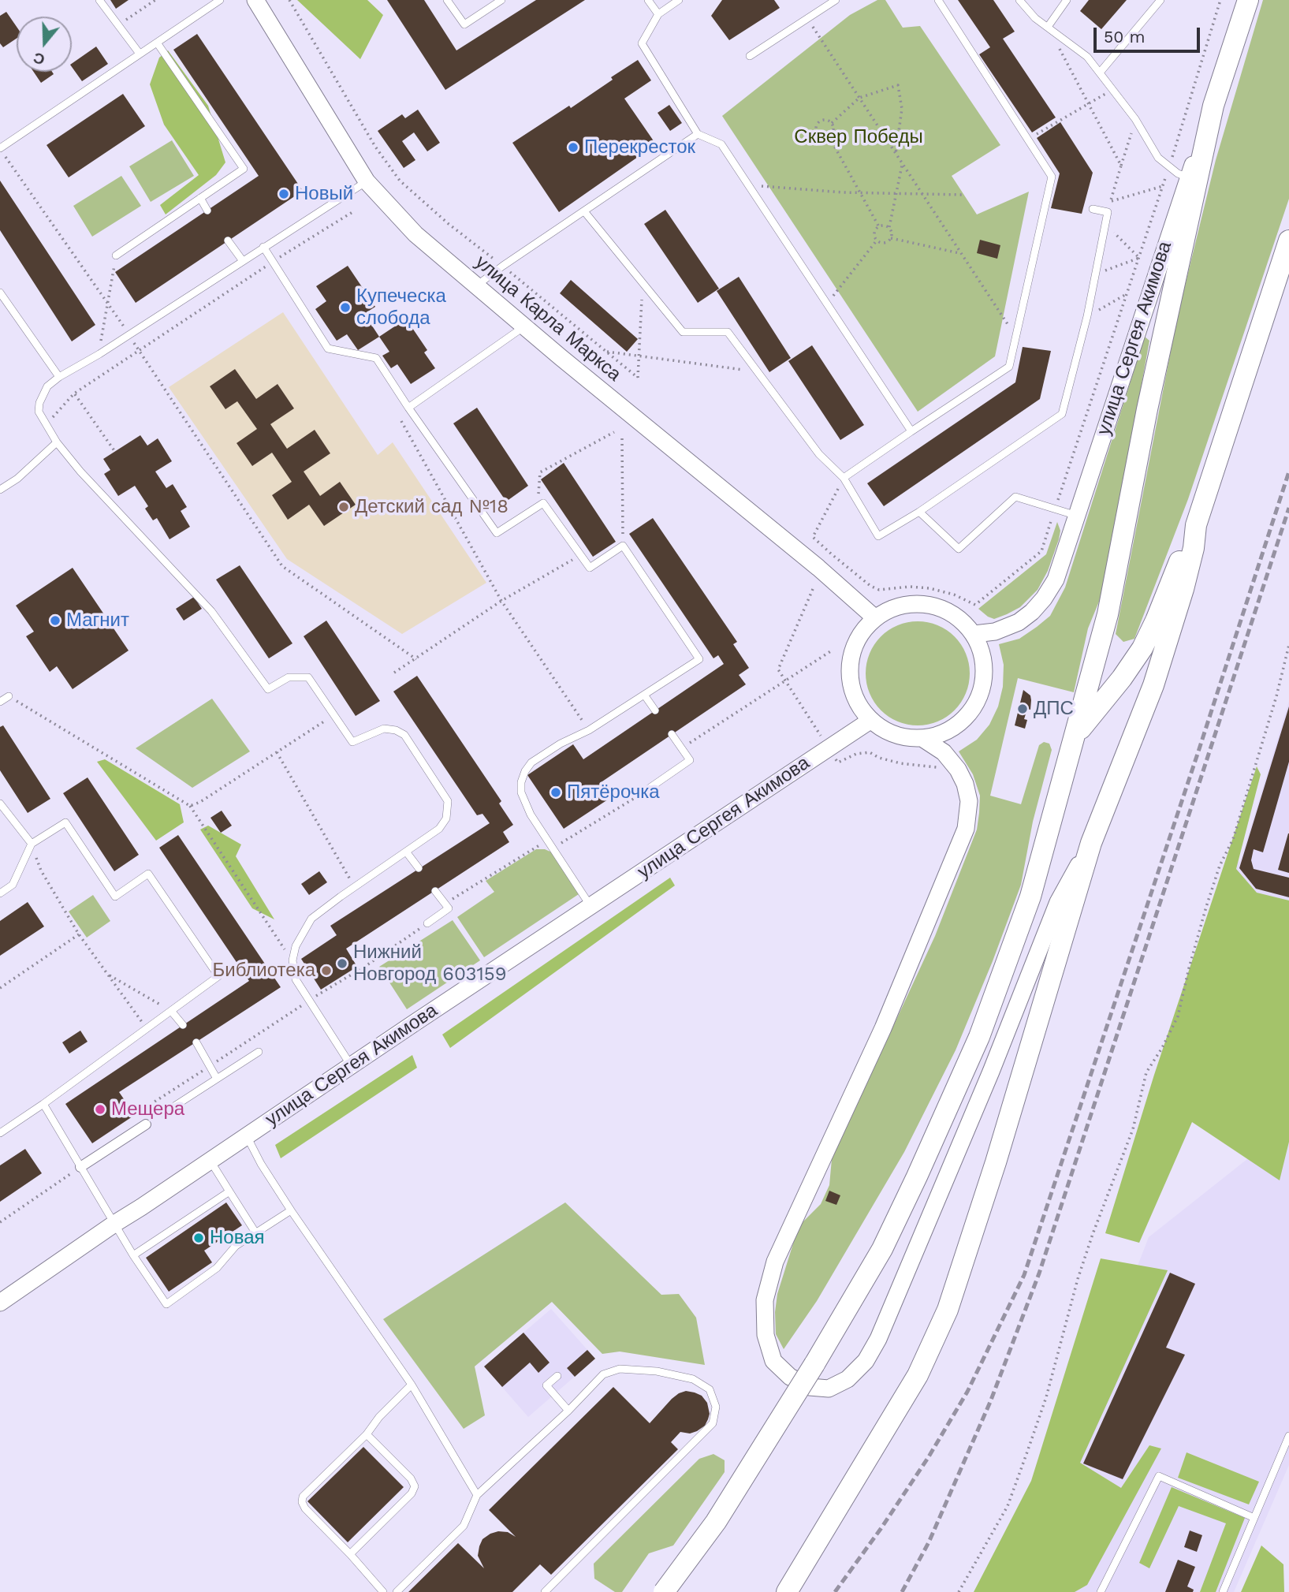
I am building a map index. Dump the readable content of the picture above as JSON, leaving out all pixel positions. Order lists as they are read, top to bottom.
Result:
{
  "streets": {
    "main road": ["улица Сергея Акимова"],
    "street": ["улица Карла Маркса"]
  },
  "crossings": [
    ["улица Карла Маркса", "улица Сергея Акимова"]
  ],
  "parks": ["Сквер Победы"],
  "places": [
    "Перекресток",
    "Новый",
    "Купеческа слобода",
    "Детский сад №18",
    "Магнит",
    "ДПС",
    "Пятёрочка",
    "Нижний Новгород 603159",
    "Библиотека",
    "Мещера",
    "Новая"
  ],
  "scale_bar": "50 m",
  "north": "bottom"
}
